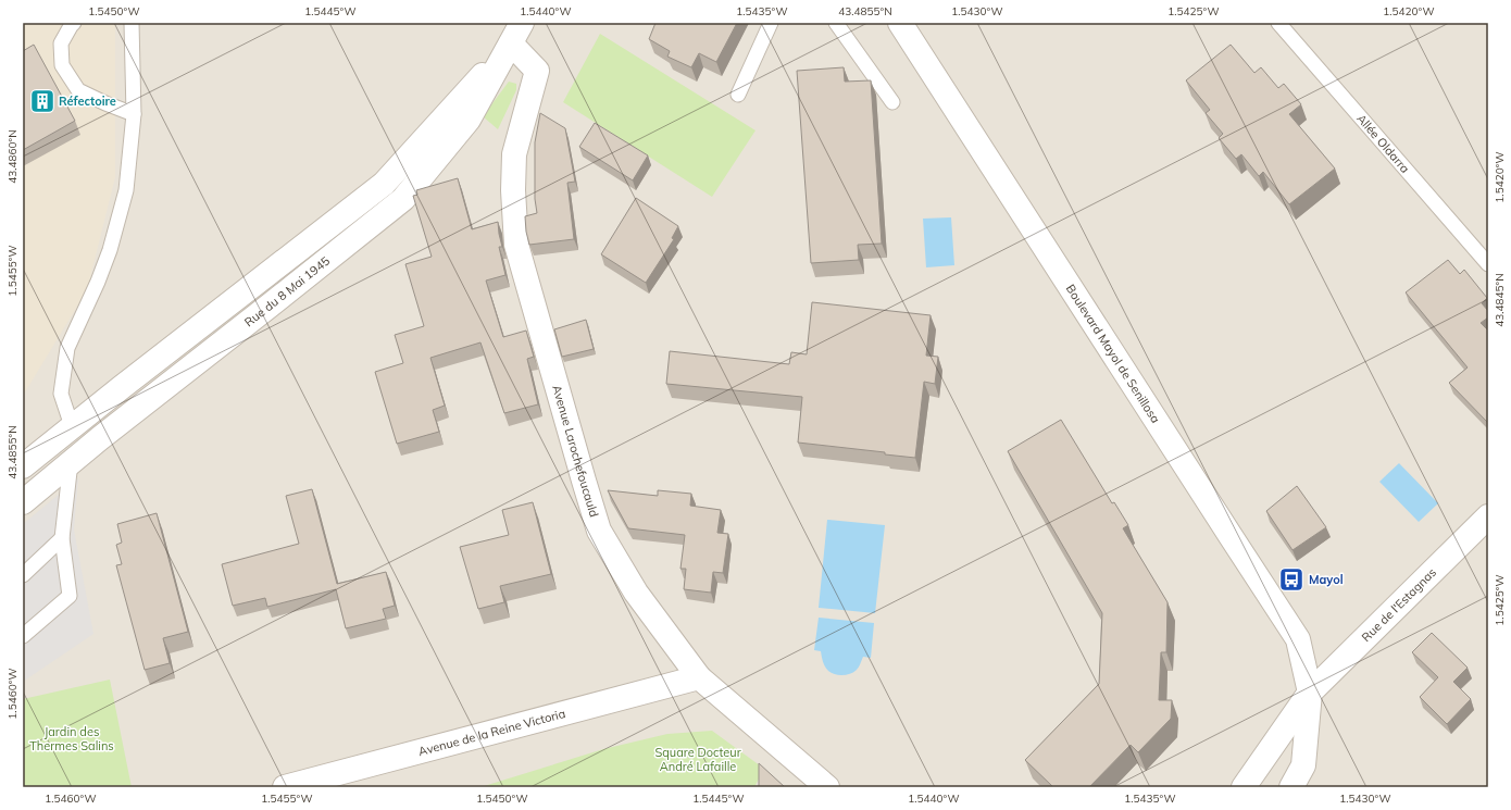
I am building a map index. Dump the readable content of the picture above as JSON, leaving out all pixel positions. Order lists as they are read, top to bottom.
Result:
{
  "streets": {
    "street": [
      "Rue du 8 Mai 1945",
      "Boulevard Mayol de Senillosa",
      "Avenue Larochefoucauld",
      "Rue de l'Estagnas",
      "Avenue de la Reine Victoria"
    ],
    "lane": ["Allée Oldarra"]
  },
  "crossings": [
    ["Rue du 8 Mai 1945", "Avenue Larochefoucauld"],
    ["Boulevard Mayol de Senillosa", "Rue de l'Estagnas"],
    ["Avenue Larochefoucauld", "Avenue de la Reine Victoria"]
  ],
  "parks": ["Jardin des Thermes Salins", "Square Docteur André Lafaille"],
  "places": {
    "building": ["Réfectoire"],
    "bus stop": ["Mayol"]
  },
  "coordinates": [
    "1.5450°W",
    "1.5445°W",
    "1.5440°W",
    "1.5435°W",
    "43.4855°N",
    "1.5430°W",
    "1.5425°W",
    "1.5420°W",
    "43.4860°N",
    "1.5455°W",
    "43.4845°N",
    "1.5460°W"
  ]
}
